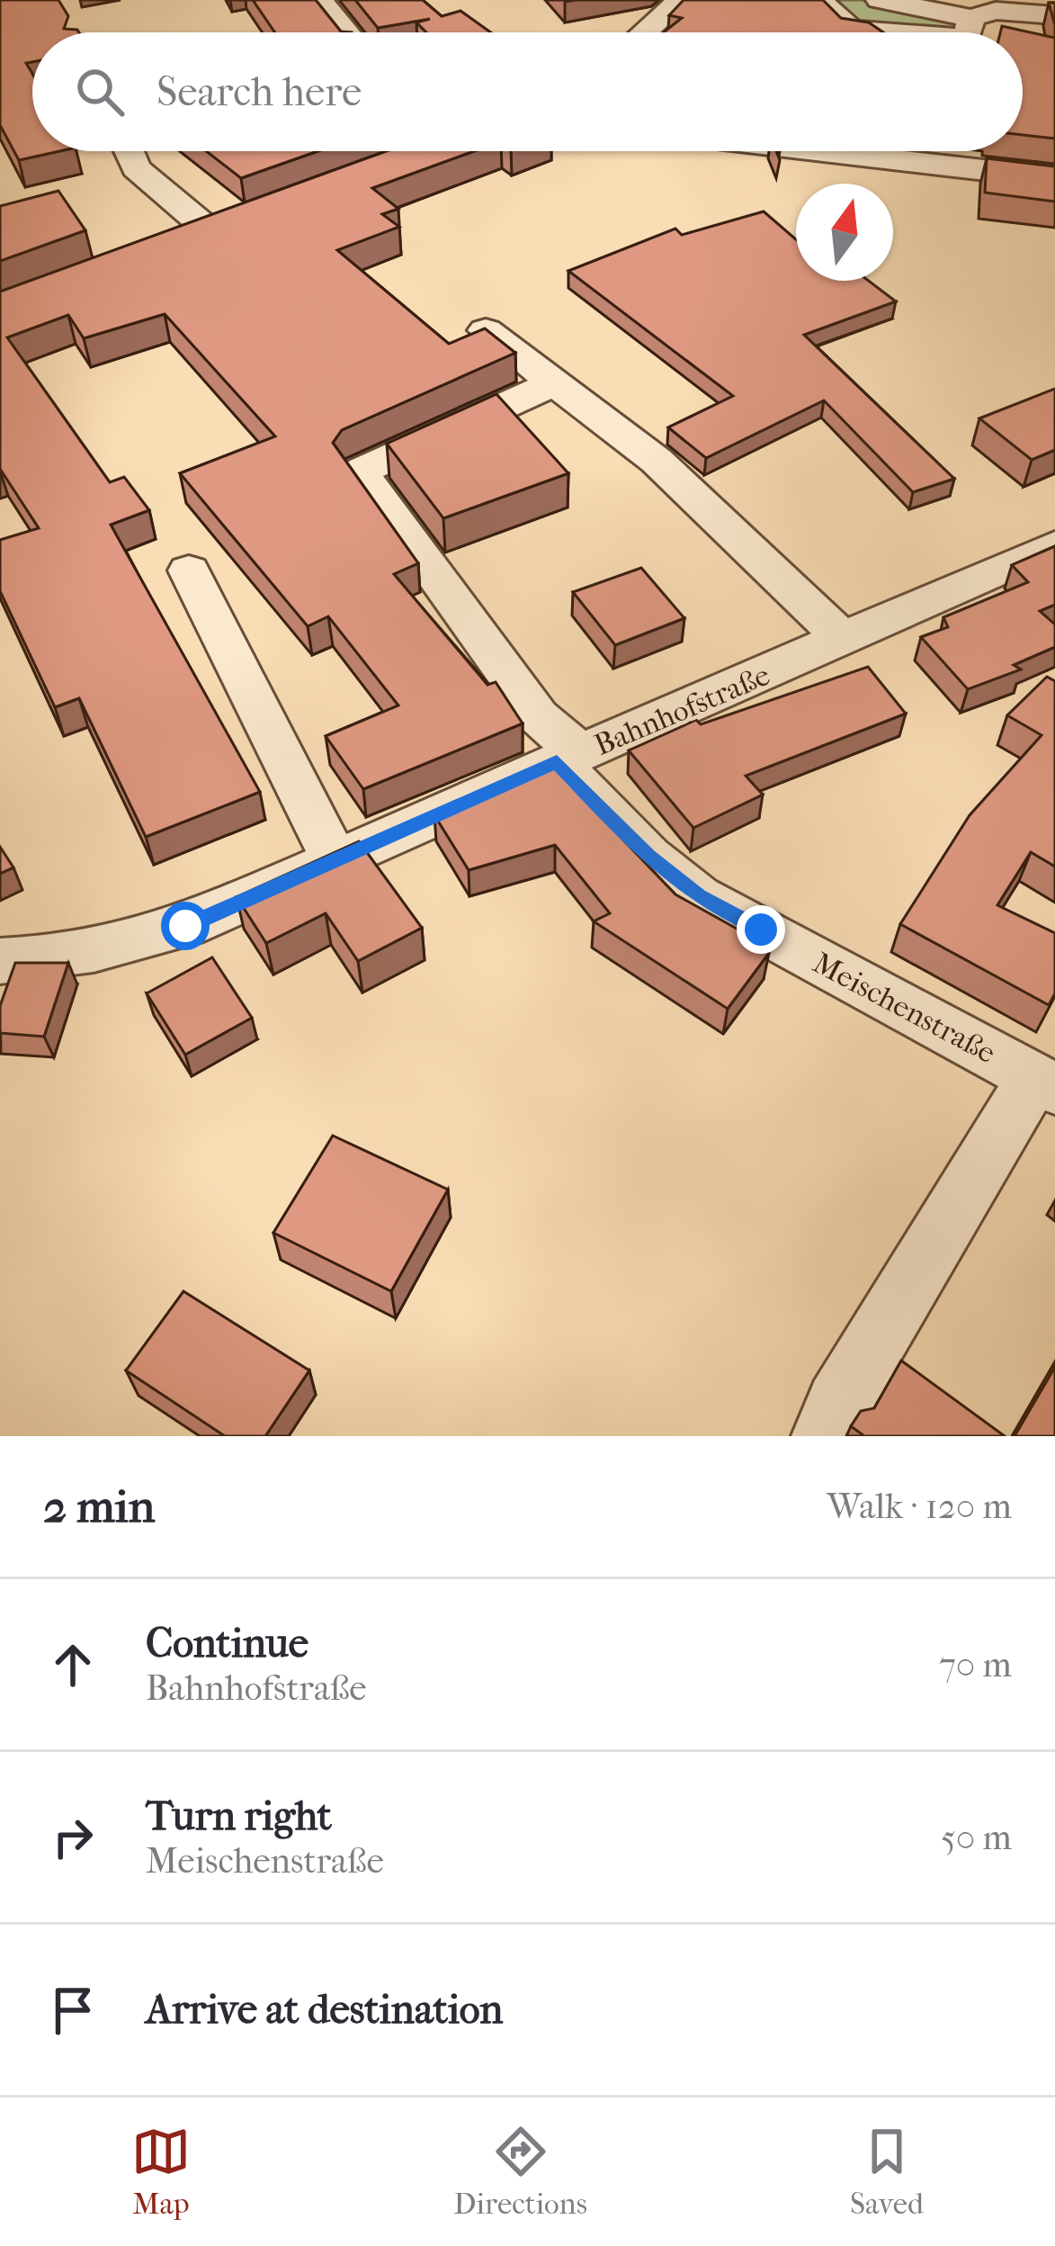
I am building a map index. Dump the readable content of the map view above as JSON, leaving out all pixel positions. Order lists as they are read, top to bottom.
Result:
{
  "streets": {
    "street": ["Bahnhofstraße", "Meischenstraße"]
  },
  "crossings": [
    ["Bahnhofstraße", "Meischenstraße"]
  ],
  "north": "top",
  "page": {
    "search": "Search here",
    "heading": ["2 min", "Walk · 120 m"],
    "list": [
      ["Continue", "Bahnhofstraße", "70 m"],
      ["Turn right", "Meischenstraße", "50 m"],
      "Arrive at destination"
    ],
    "nav": ["Map", "Directions", "Saved"]
  }
}
